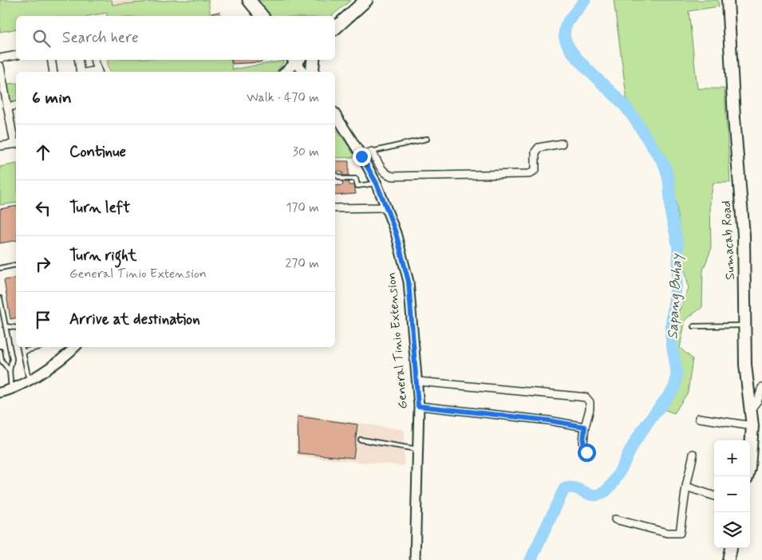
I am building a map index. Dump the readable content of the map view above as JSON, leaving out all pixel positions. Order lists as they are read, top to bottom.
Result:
{
  "streets": {
    "main road": ["Sumacab Road"],
    "street": ["General Tinio Extension"]
  },
  "water": ["Sapang Buhay"],
  "page": {
    "search": "Search here",
    "heading": ["6 min", "Walk · 470 m"],
    "list": [
      ["Continue", "30 m"],
      ["Turn left", "170 m"],
      ["Turn right", "General Tinio Extension", "270 m"],
      "Arrive at destination"
    ],
    "map_buttons": ["+", "−"]
  }
}
